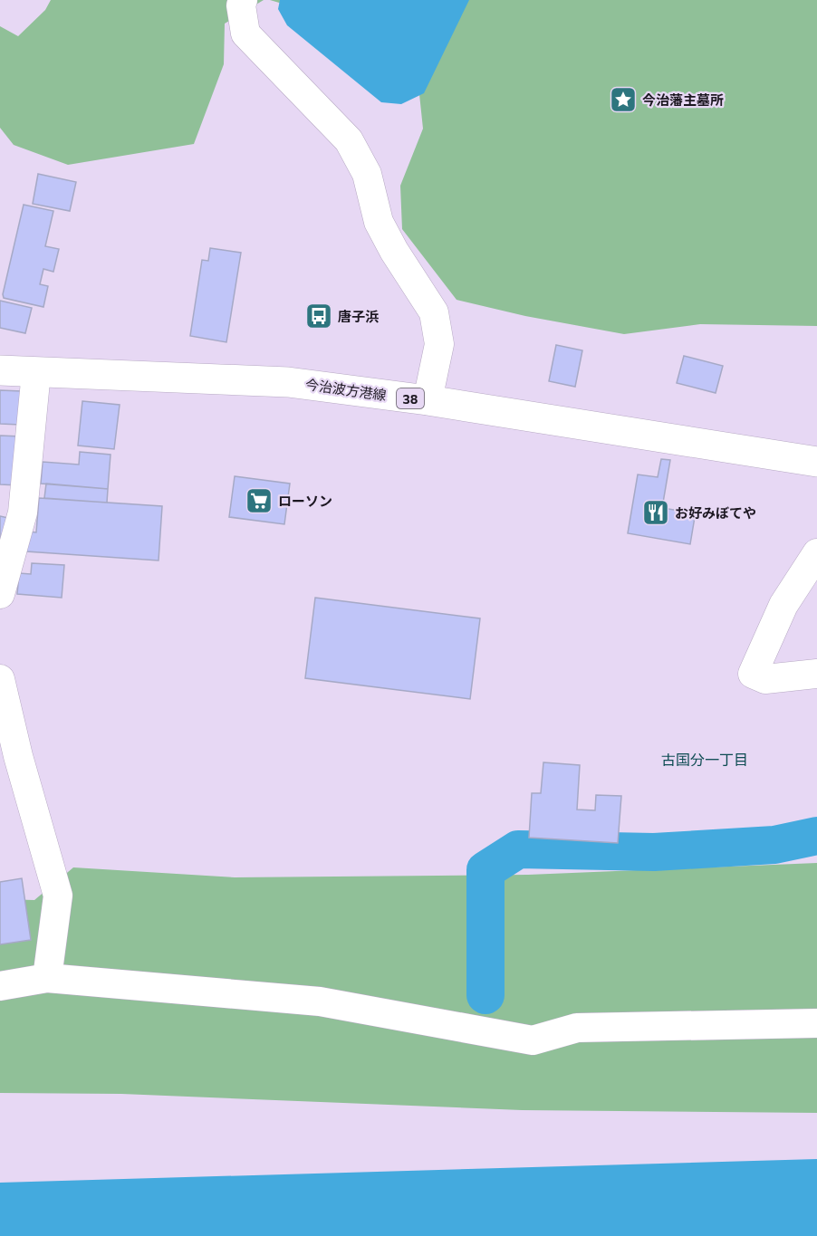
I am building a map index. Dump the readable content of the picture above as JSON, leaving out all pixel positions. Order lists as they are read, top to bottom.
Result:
{
  "streets": {
    "main road": ["今治波方港線", "38"]
  },
  "districts": ["古国分一丁目"],
  "places": {
    "place": ["今治藩主墓所"],
    "bus stop": ["唐子浜"],
    "supermarket": ["ローソン"],
    "restaurant": ["お好みぼてや"]
  }
}
